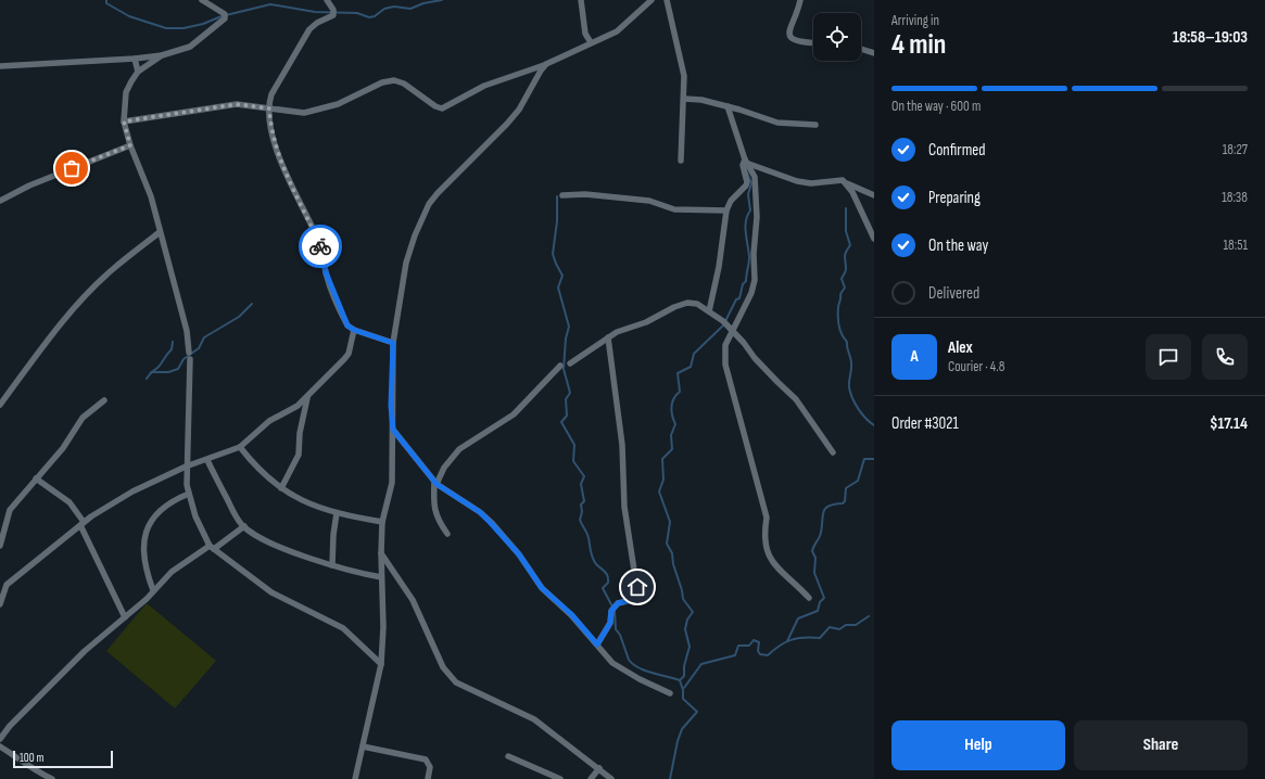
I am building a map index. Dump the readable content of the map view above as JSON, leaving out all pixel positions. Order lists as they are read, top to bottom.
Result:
{
  "scale_bar": "100 m",
  "page": {
    "heading": ["4 min", "Arriving in", "18:58–19:03"],
    "panel": [
      "Alex",
      "Courier · 4.8",
      "Order #3021",
      "$17.14"
    ],
    "bar": "On the way · 600 m",
    "list": [
      ["Confirmed", "18:27"],
      ["Preparing", "18:38"],
      ["On the way", "18:51"],
      "Delivered"
    ],
    "round": "A",
    "buttons": ["Help", "Share"],
    "scale": "100 m"
  }
}
